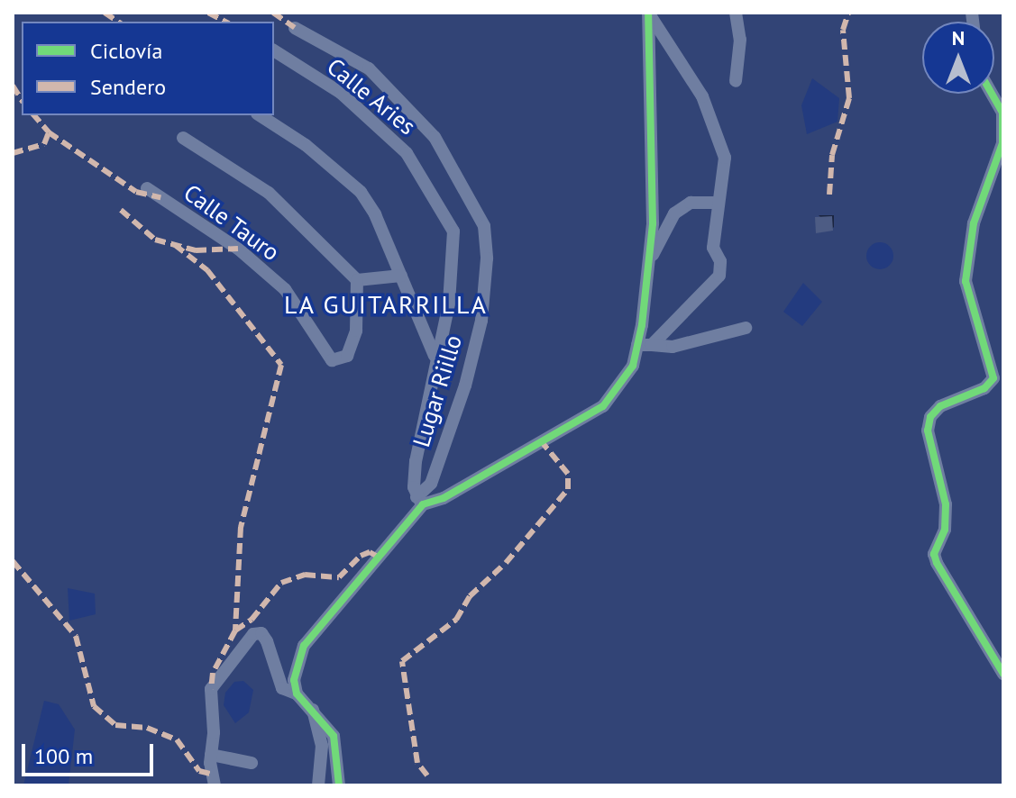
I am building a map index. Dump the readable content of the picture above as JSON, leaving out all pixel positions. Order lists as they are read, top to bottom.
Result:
{
  "streets": {
    "street": ["Calle Aries", "Calle Tauro", "Lugar Riillo"]
  },
  "crossings": [
    ["Calle Aries", "Lugar Riillo"]
  ],
  "districts": ["LA GUITARRILLA"],
  "legend": ["Ciclovía", "Sendero"],
  "scale_bar": "100 m",
  "north": "top"
}
